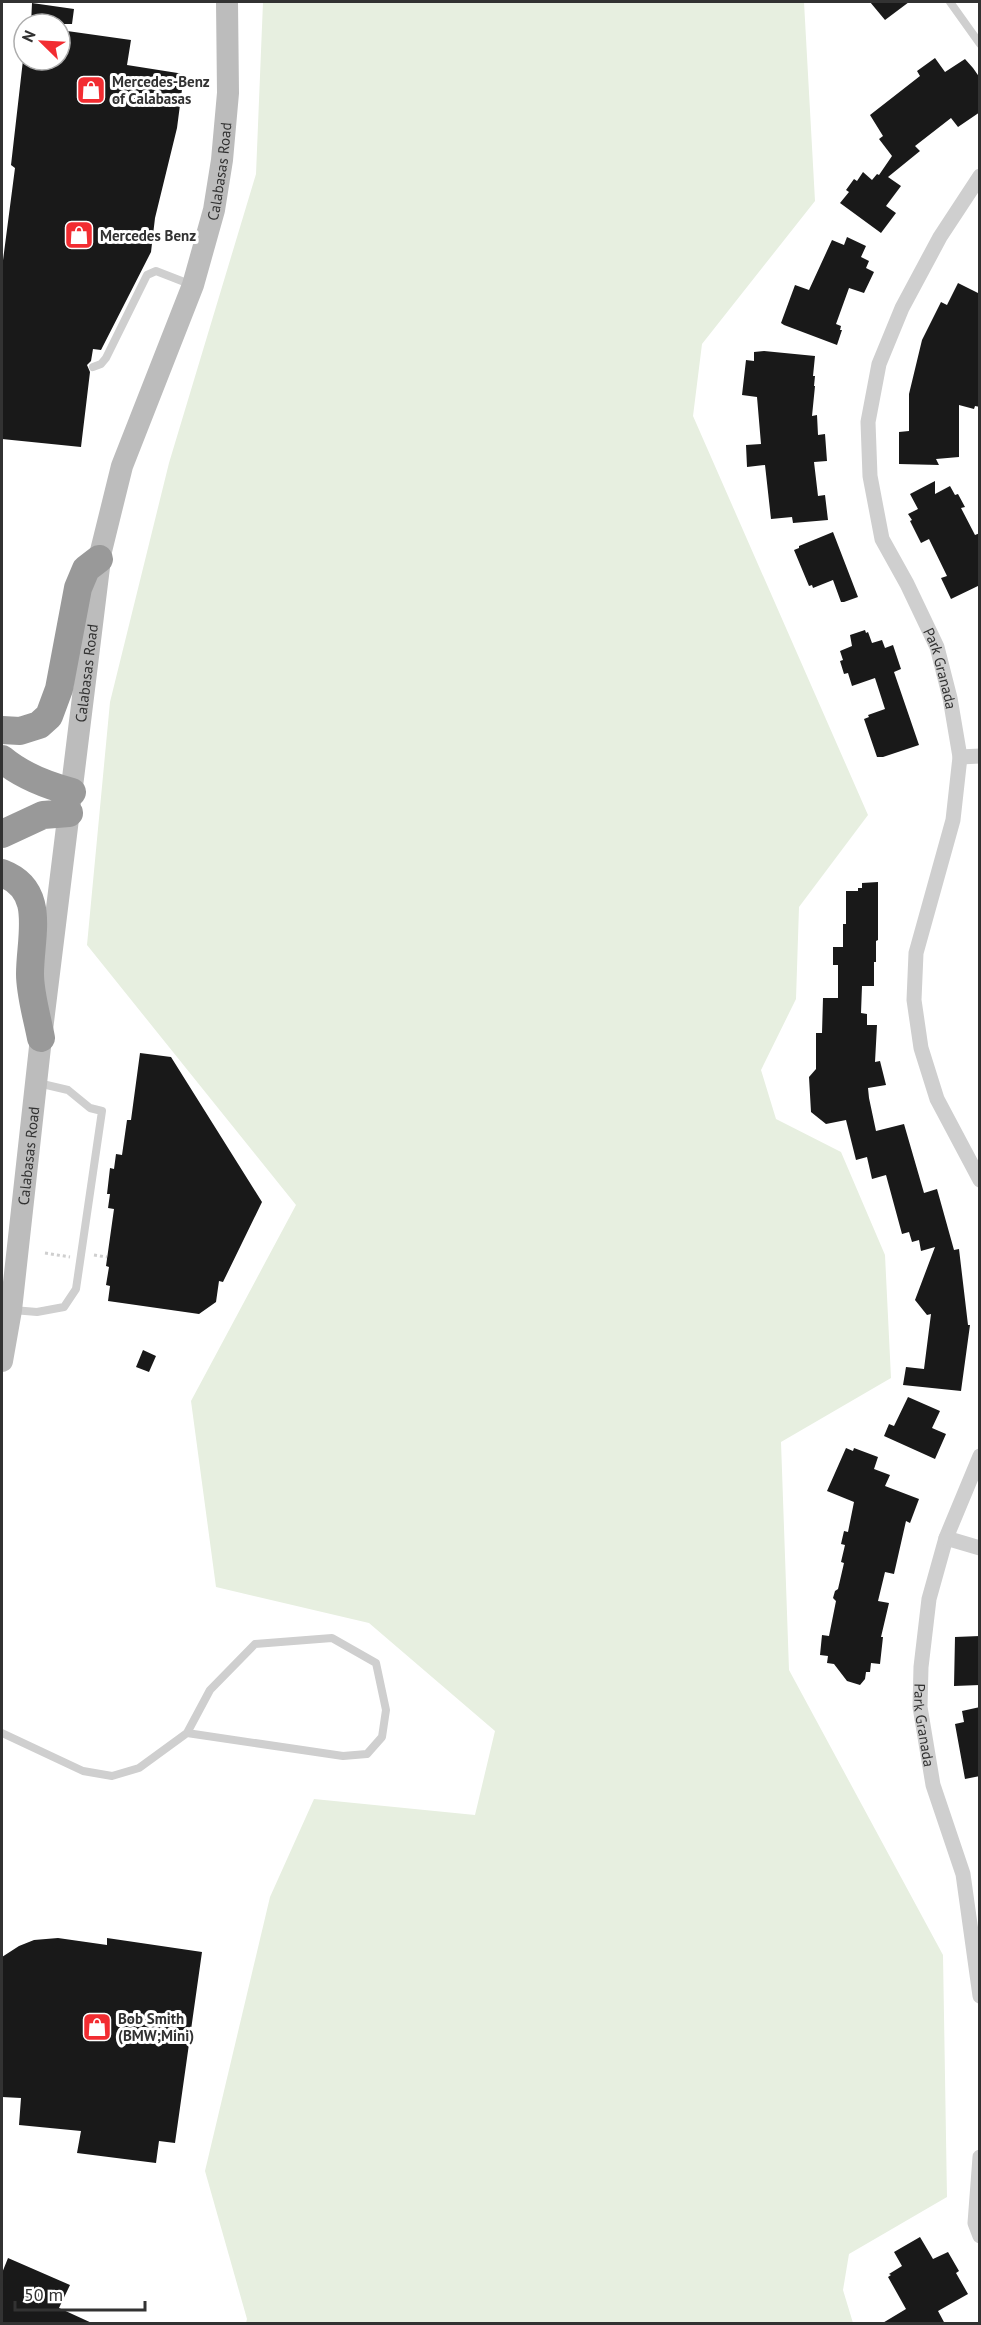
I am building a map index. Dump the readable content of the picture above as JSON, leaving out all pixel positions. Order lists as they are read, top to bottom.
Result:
{
  "streets": {
    "main road": ["Calabasas Road"],
    "street": ["Park Granada"]
  },
  "places": {
    "shop": ["Mercedes-Benz of Calabasas", "Mercedes Benz", "Bob Smith (BMW;Mini)"]
  },
  "scale_bar": "50 m",
  "north": "top left"
}
